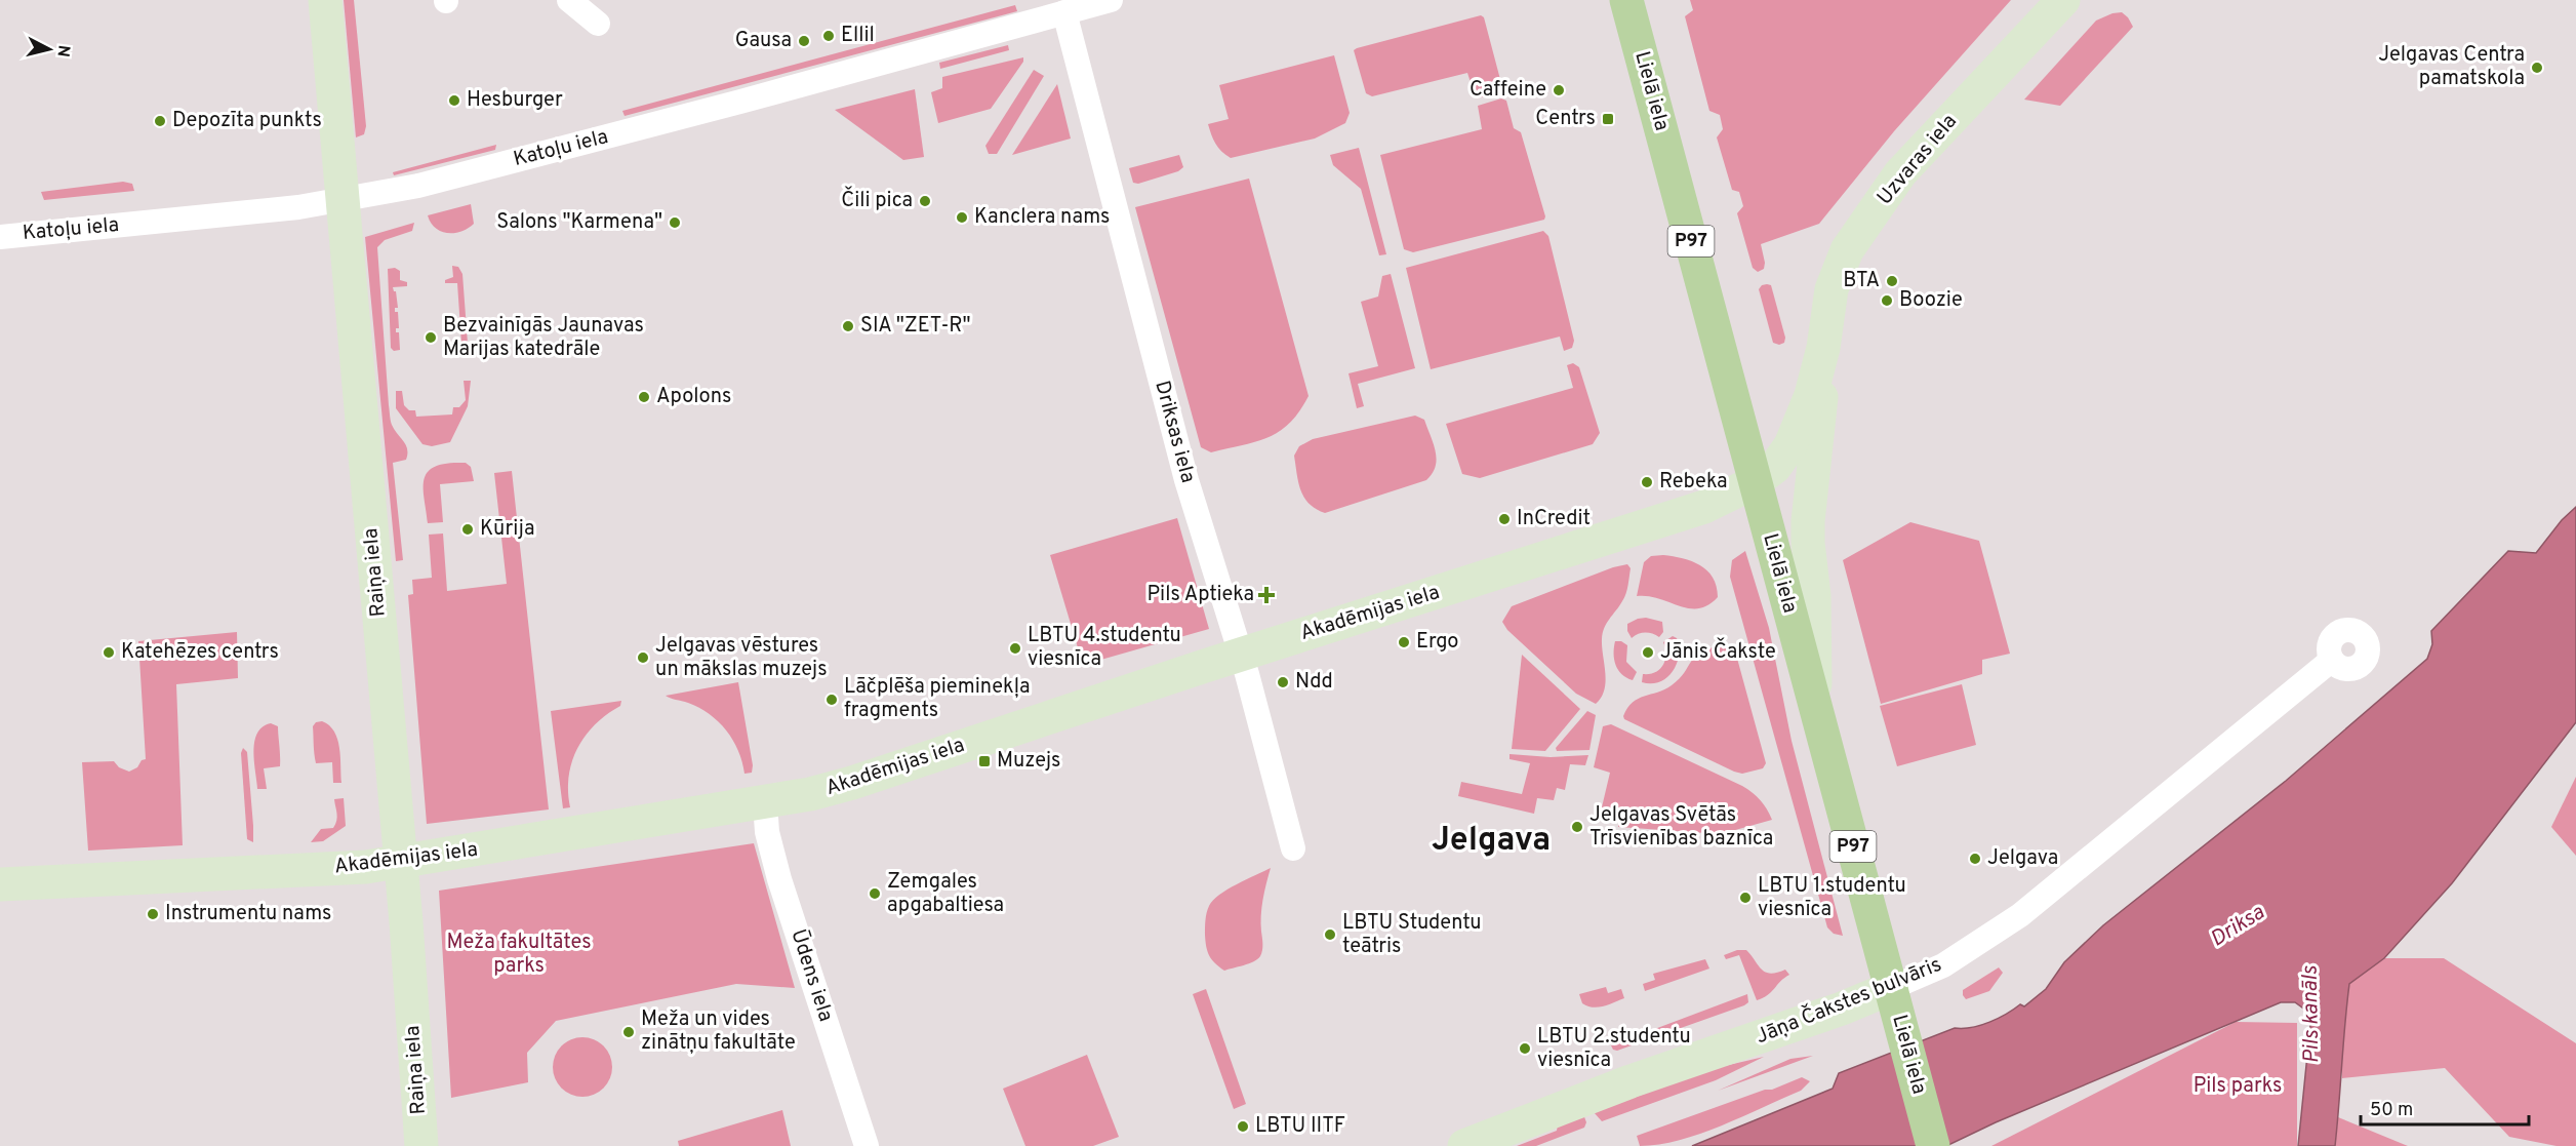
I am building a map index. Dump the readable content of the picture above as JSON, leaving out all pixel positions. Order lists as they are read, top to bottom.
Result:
{
  "streets": {
    "main road": [
      "Lielā iela",
      "Uzvaras iela",
      "P97",
      "Raiņa iela",
      "Akadēmijas iela",
      "Jāņa Čakstes bulvāris"
    ],
    "street": ["Katoļu iela", "Driksas iela", "Ūdens iela"]
  },
  "crossings": [
    ["Lielā iela", "Uzvaras iela"],
    ["Lielā iela", "Akadēmijas iela"],
    ["Lielā iela", "Jāņa Čakstes bulvāris"],
    ["Katoļu iela", "Driksas iela"],
    ["Katoļu iela", "Raiņa iela"],
    ["Uzvaras iela", "Akadēmijas iela"],
    ["Driksas iela", "Akadēmijas iela"],
    ["Raiņa iela", "Akadēmijas iela"],
    ["Akadēmijas iela", "Ūdens iela"]
  ],
  "districts": ["Jelgava"],
  "water": ["Driksa", "Pils kanāls"],
  "parks": ["Meža fakultātes parks", "Pils parks"],
  "places": {
    "other": [
      "Ellil",
      "Gausa",
      "Jelgavas Centra pamatskola",
      "Caffeine",
      "Hesburger",
      "Depozīta punkts",
      "Čili pica",
      "Kanclera nams",
      "Salons \"Karmena\"",
      "BTA",
      "Boozie",
      "SIA \"ZET-R\"",
      "Bezvainīgās Jaunavas Marijas katedrāle",
      "Apolons",
      "Rebeka",
      "InCredit",
      "Kūrija",
      "Ergo",
      "LBTU 4.studentu viesnīca",
      "Katehēzes centrs",
      "Jānis Čakste",
      "Jelgavas vēstures un mākslas muzejs",
      "Ndd",
      "Lāčplēša pieminekļa fragments",
      "Jelgavas Svētās Trīsvienības baznīca",
      "Jelgava",
      "Zemgales apgabaltiesa",
      "LBTU 1.studentu viesnīca",
      "Instrumentu nams",
      "LBTU Studentu teātris",
      "Meža un vides zinātņu fakultāte",
      "LBTU 2.studentu viesnīca",
      "LBTU IITF"
    ],
    "transit": ["Centrs", "Muzejs"],
    "health": ["Pils Aptieka"]
  },
  "scale_bar": "50 m",
  "north": "right"
}
